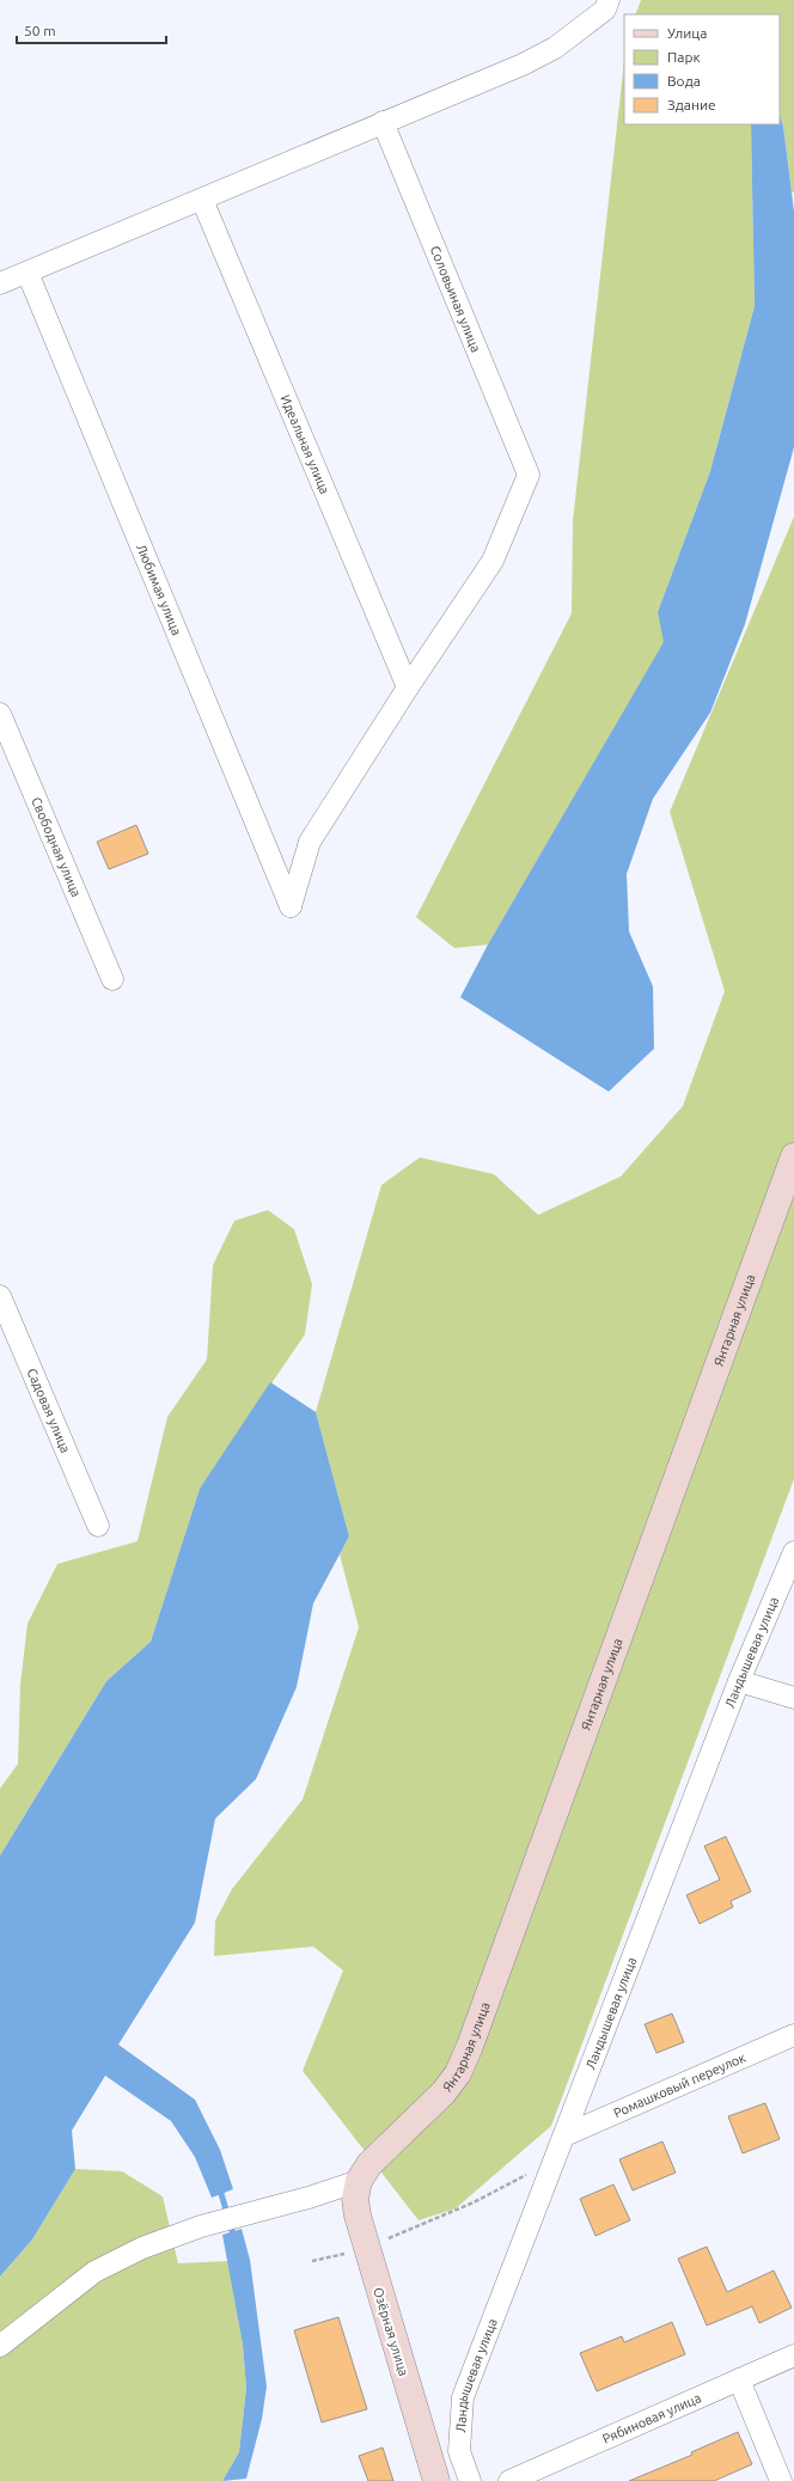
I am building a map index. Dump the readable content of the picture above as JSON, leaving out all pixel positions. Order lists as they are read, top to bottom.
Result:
{
  "streets": {
    "street": [
      "Соловьиная улица",
      "Идеальная улица",
      "Любимая улица",
      "Свободная улица",
      "Янтарная улица",
      "Садовая улица",
      "Ландышевая улица",
      "Ромашковый переулок",
      "Озёрная улица",
      "Рябиновая улица"
    ]
  },
  "crossings": [
    ["Соловьиная улица", "Идеальная улица"],
    ["Соловьиная улица", "Любимая улица"],
    ["Идеальная улица", "Любимая улица"],
    ["Янтарная улица", "Озёрная улица"],
    ["Ландышевая улица", "Ромашковый переулок"]
  ],
  "legend": [
    "Улица",
    "Парк",
    "Вода",
    "Здание"
  ],
  "scale_bar": "50 m"
}
